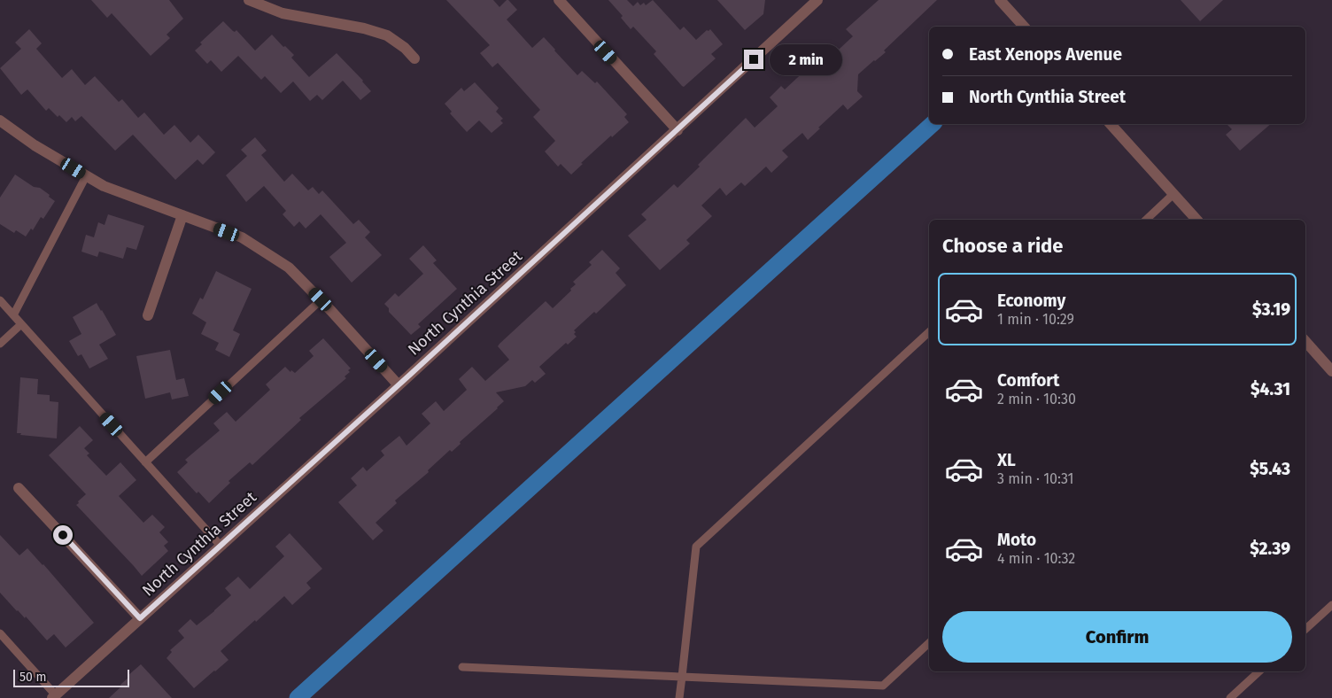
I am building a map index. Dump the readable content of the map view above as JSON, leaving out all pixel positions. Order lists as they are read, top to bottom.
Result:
{
  "streets": {
    "street": ["North Cynthia Street"]
  },
  "scale_bar": "50 m",
  "page": {
    "banner": ["East Xenops Avenue", "North Cynthia Street"],
    "bubble": "2 min",
    "heading": "Choose a ride",
    "list": [
      {
        "name": "Economy",
        "note": "1 min · 10:29",
        "value": "$3.19"
      },
      {
        "name": "Comfort",
        "note": "2 min · 10:30",
        "value": "$4.31"
      },
      {
        "name": "XL",
        "note": "3 min · 10:31",
        "value": "$5.43"
      },
      {
        "name": "Moto",
        "note": "4 min · 10:32",
        "value": "$2.39"
      }
    ],
    "buttons": "Confirm",
    "scale": "50 m"
  }
}
